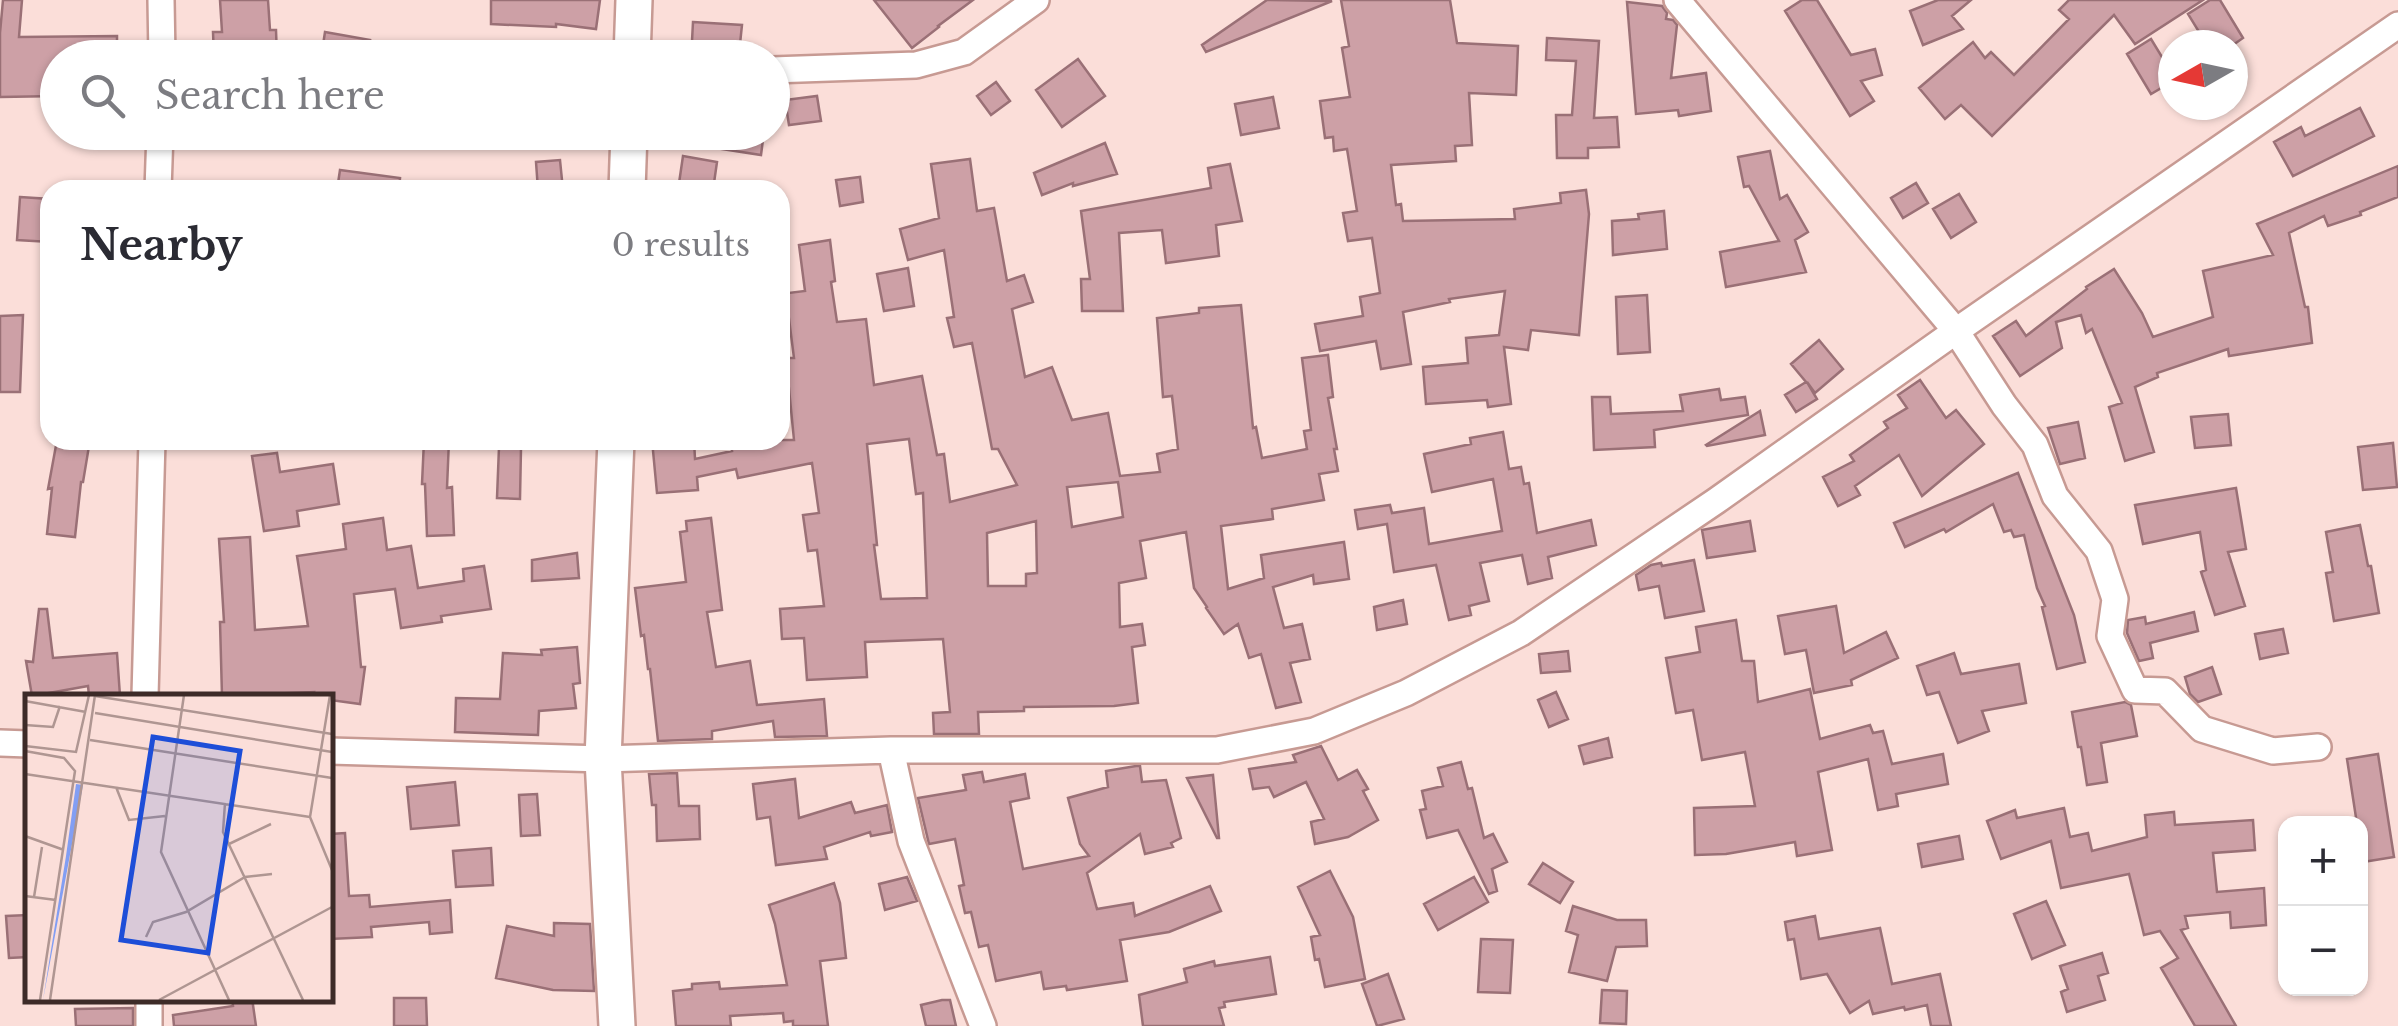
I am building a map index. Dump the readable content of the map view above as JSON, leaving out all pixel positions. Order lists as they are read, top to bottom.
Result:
{
  "north": "left",
  "page": {
    "search": "Search here",
    "heading": ["Nearby", "0 results"],
    "map_buttons": ["+", "−"]
  }
}
